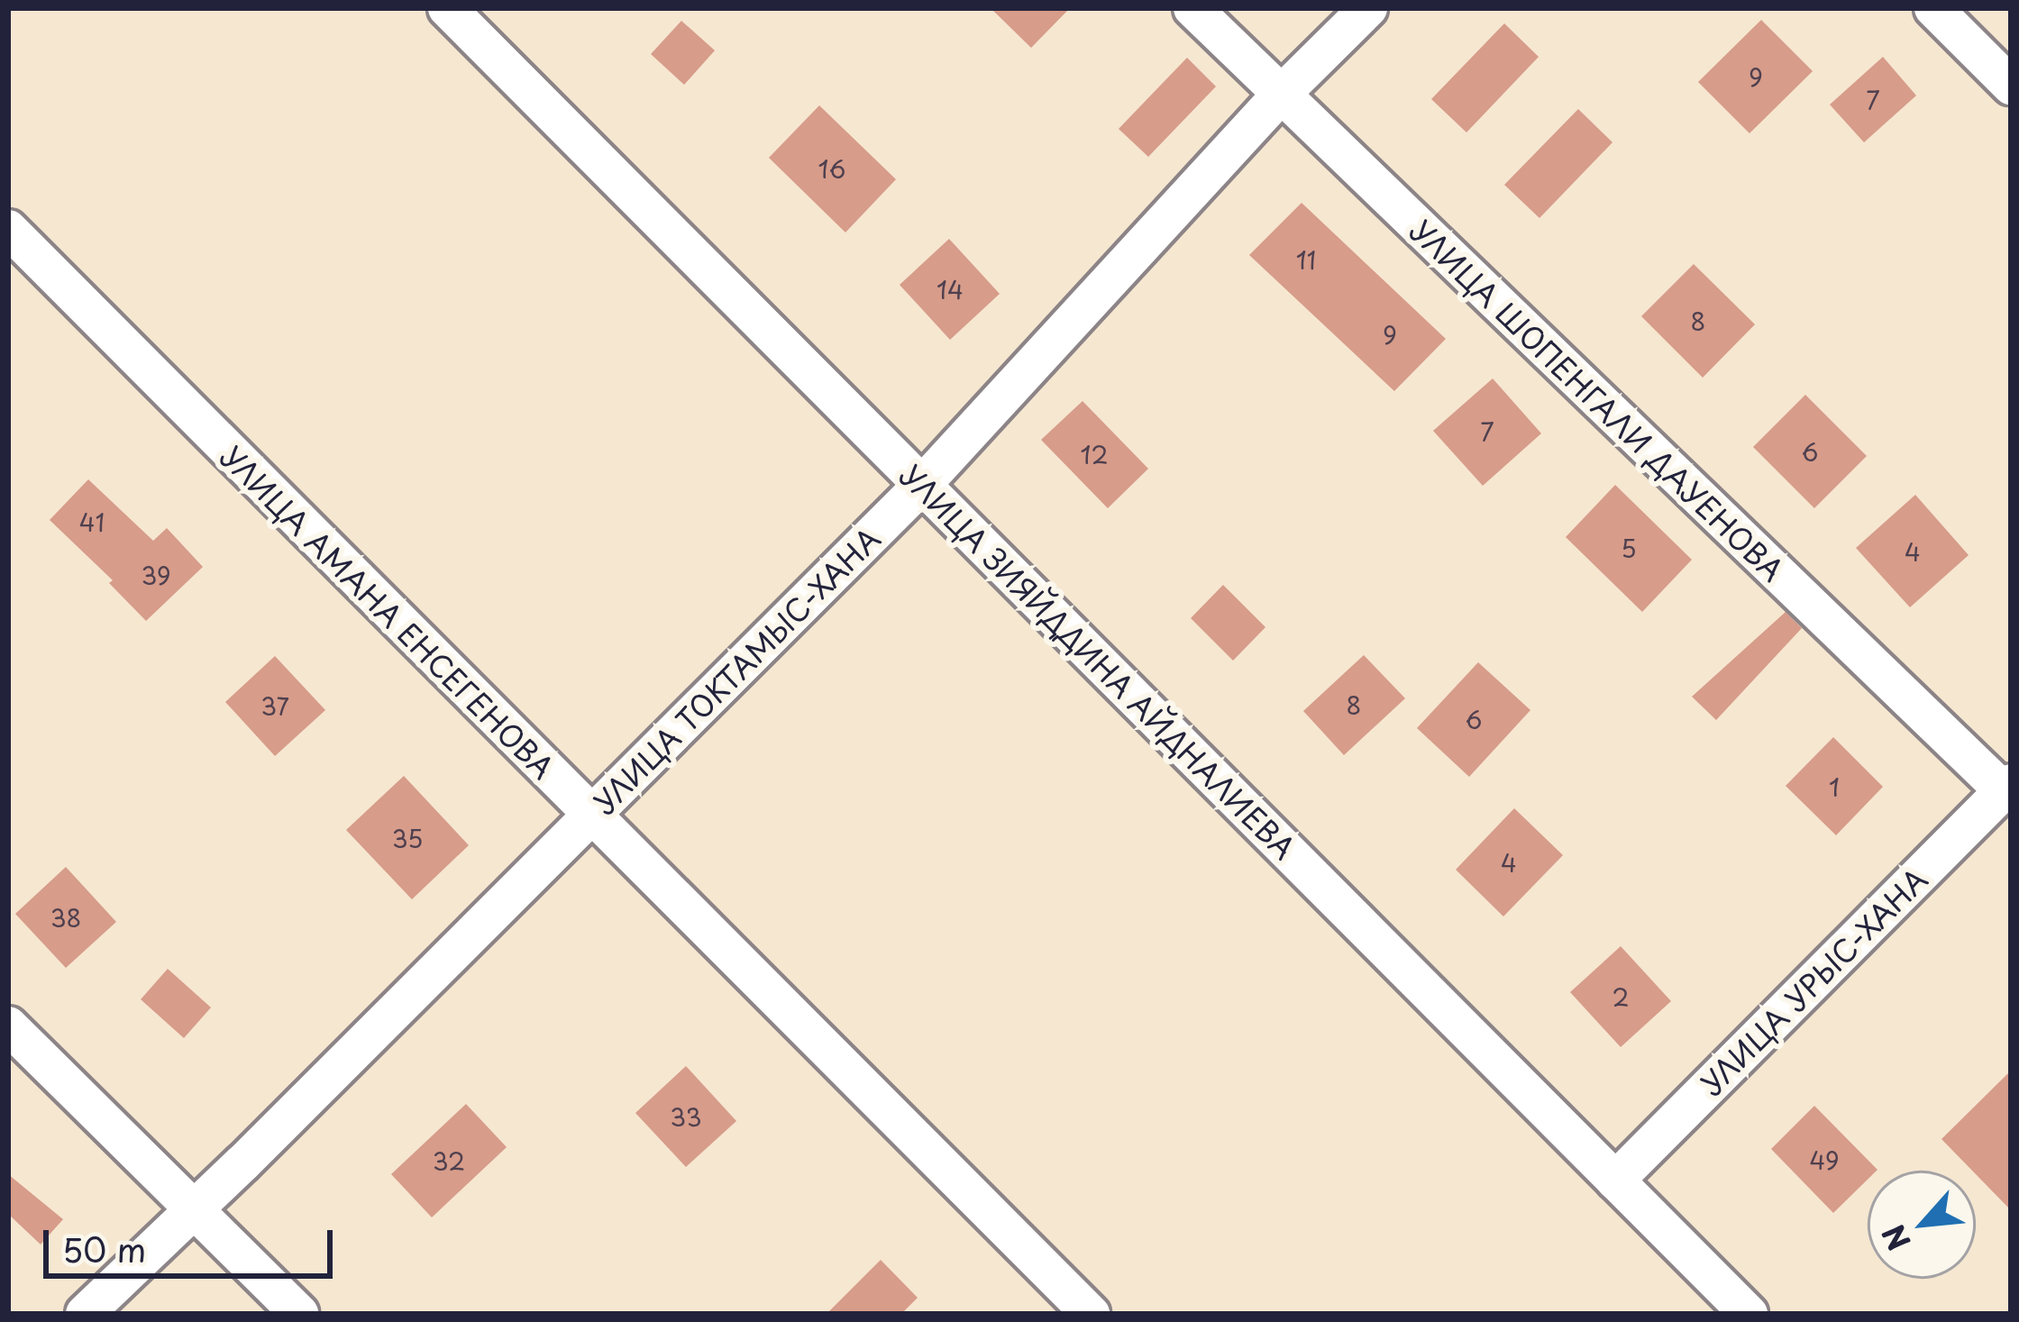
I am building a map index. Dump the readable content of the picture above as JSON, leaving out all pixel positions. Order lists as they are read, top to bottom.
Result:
{
  "streets": {
    "street": [
      "УЛИЦА ШОПЕНГАЛИ ДАУЕНОВА",
      "УЛИЦА АМАНА ЕНСЕГЕНОВА",
      "УЛИЦА ЗИЯЙДДИНА АЙДНАЛИЕВА",
      "УЛИЦА ТОКТАМЫС-ХАНА",
      "УЛИЦА УРЫС-ХАНА"
    ]
  },
  "crossings": [
    ["УЛИЦА ШОПЕНГАЛИ ДАУЕНОВА", "УЛИЦА ТОКТАМЫС-ХАНА"],
    ["УЛИЦА ШОПЕНГАЛИ ДАУЕНОВА", "УЛИЦА УРЫС-ХАНА"],
    ["УЛИЦА АМАНА ЕНСЕГЕНОВА", "УЛИЦА ТОКТАМЫС-ХАНА"],
    ["УЛИЦА ЗИЯЙДДИНА АЙДНАЛИЕВА", "УЛИЦА ТОКТАМЫС-ХАНА"],
    ["УЛИЦА ЗИЯЙДДИНА АЙДНАЛИЕВА", "УЛИЦА УРЫС-ХАНА"]
  ],
  "house_numbers": [
    "9",
    "7",
    "16",
    "11",
    "14",
    "8",
    "9",
    "7",
    "6",
    "12",
    "41",
    "5",
    "4",
    "39",
    "8",
    "37",
    "6",
    "1",
    "35",
    "4",
    "38",
    "2",
    "33",
    "49",
    "32"
  ],
  "scale_bar": "50 m",
  "north": "bottom left"
}
